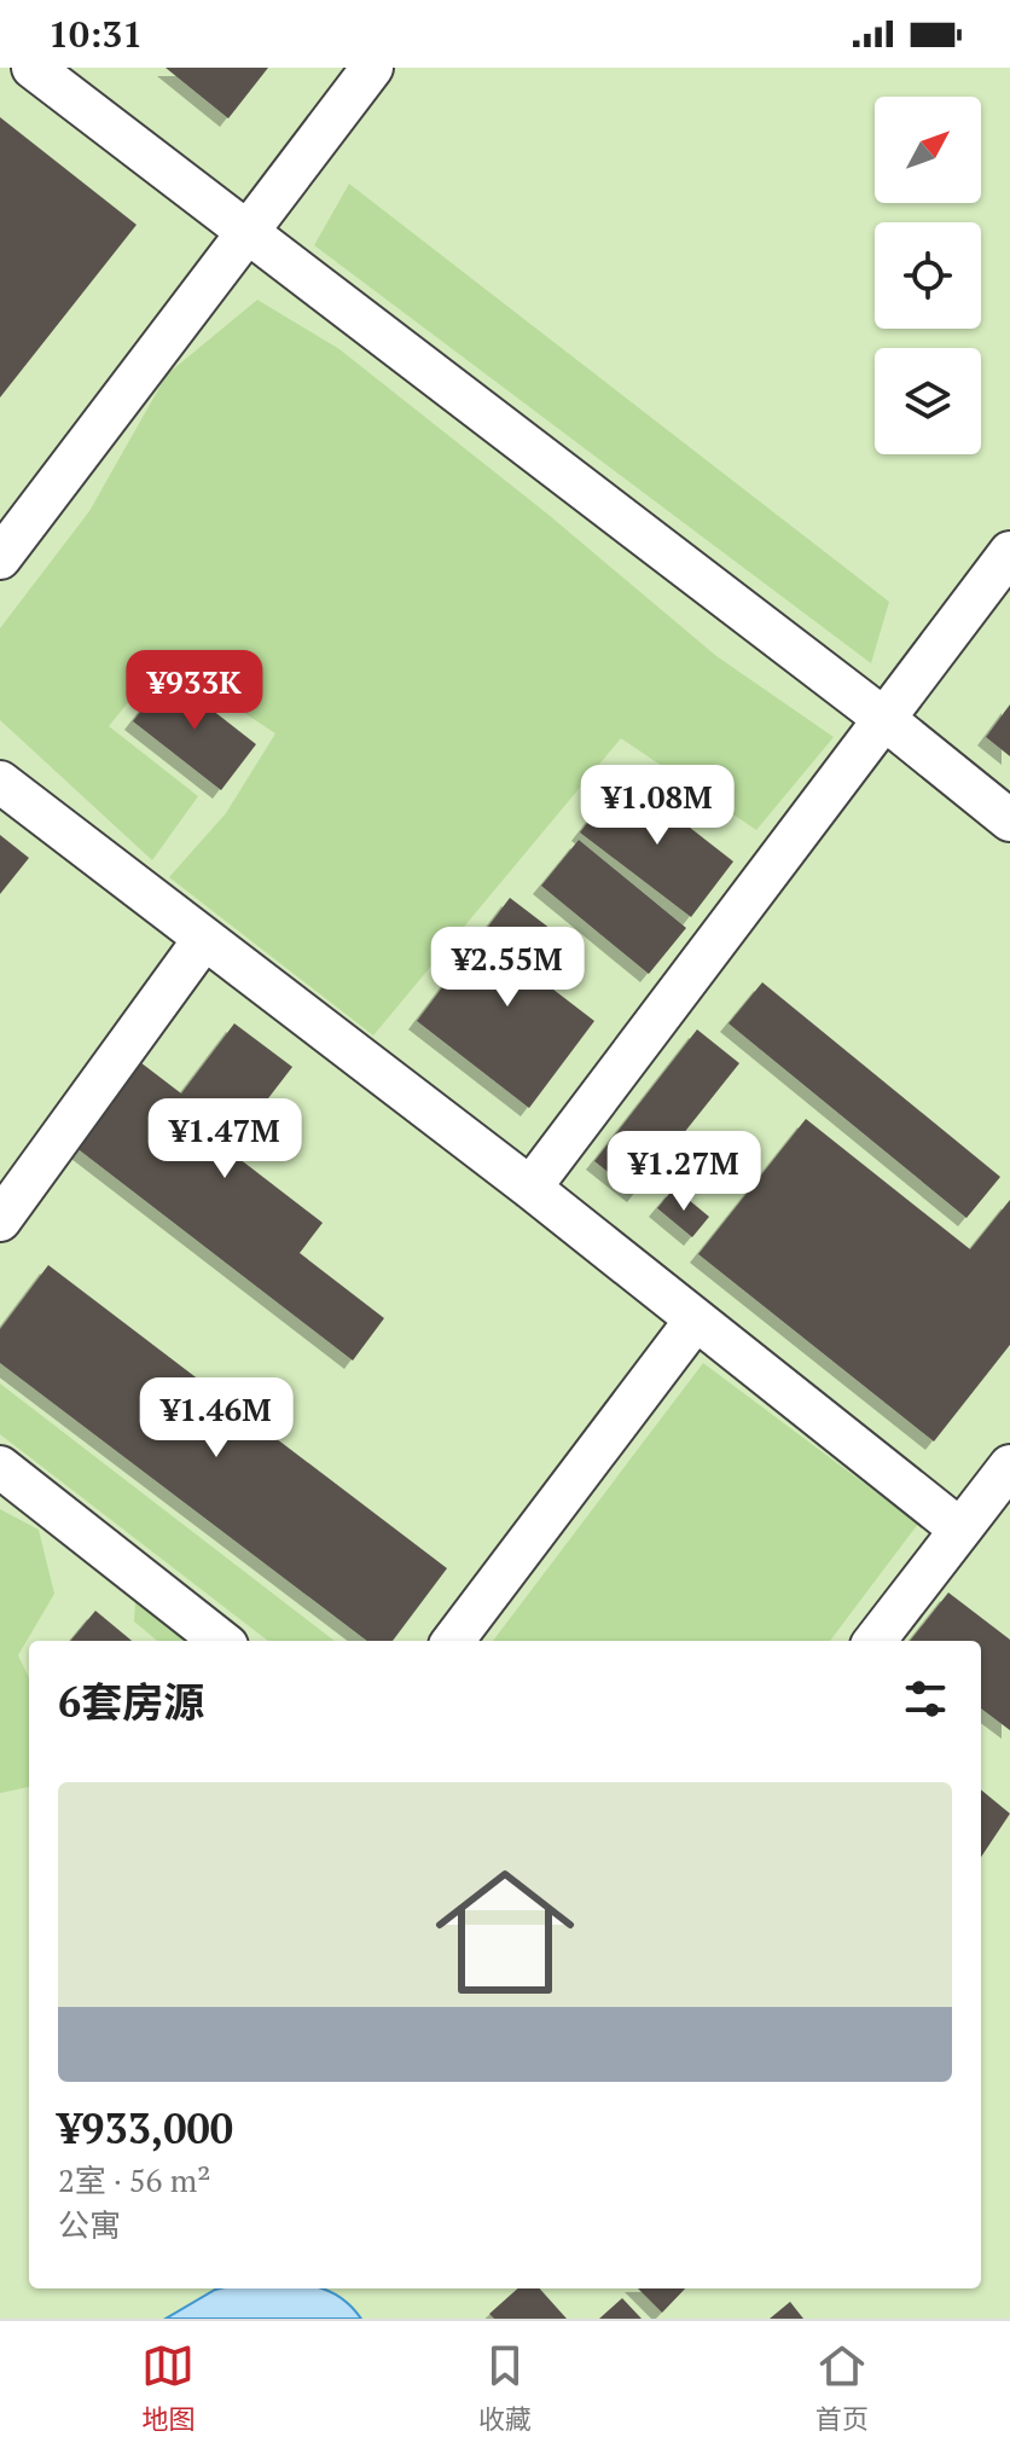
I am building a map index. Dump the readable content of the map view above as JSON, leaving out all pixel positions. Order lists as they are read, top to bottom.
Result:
{
  "north": "top right",
  "page": {
    "status": "10:31",
    "price": [
      "¥933K",
      "¥1.08M",
      "¥2.55M",
      "¥1.47M",
      "¥1.27M",
      "¥1.46M"
    ],
    "heading": "6套房源",
    "list": [
      {
        "name": "¥933,000",
        "note": "2室 · 56 m² · 公寓"
      }
    ],
    "tabs": ["地图", "收藏", "首页"]
  }
}
